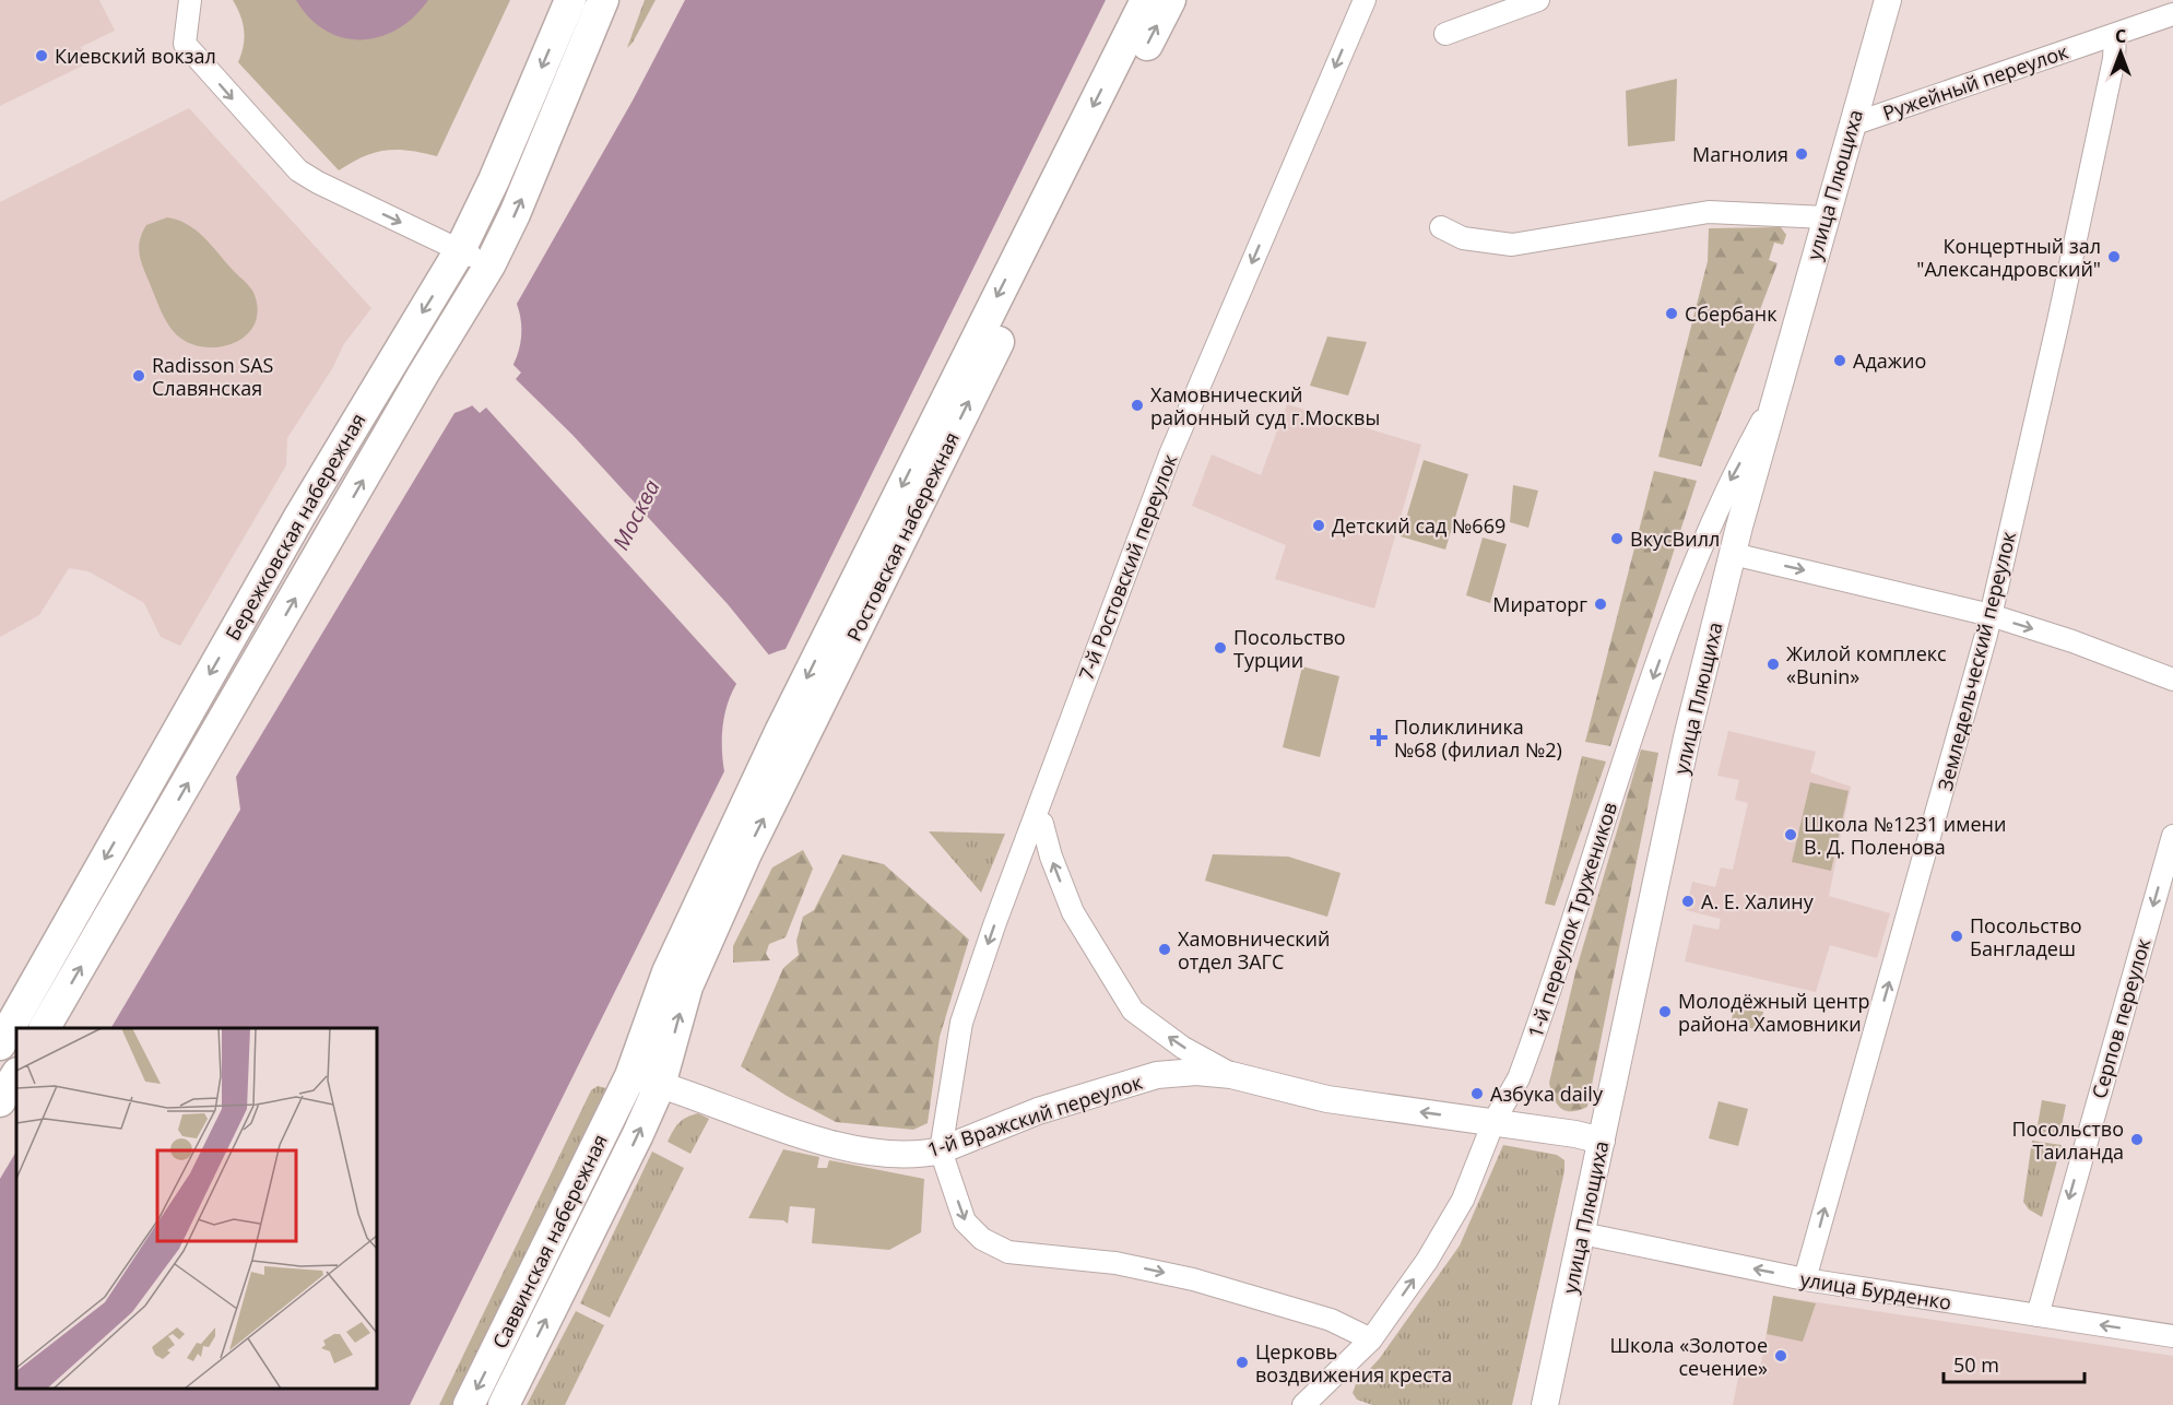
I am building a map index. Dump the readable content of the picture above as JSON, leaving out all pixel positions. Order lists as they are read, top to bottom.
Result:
{
  "streets": {
    "main road": ["Бережковская набережная", "Ростовская набережная", "Саввинская набережная"],
    "street": [
      "Ружейный переулок",
      "улица Плющиха",
      "7-й Ростовский переулок",
      "Земледельческий переулок",
      "1-й переулок Тружеников",
      "Серпов переулок",
      "1-й Вражский переулок",
      "улица Бурденко"
    ]
  },
  "crossings": [
    ["Ружейный переулок", "улица Плющиха"],
    ["Ружейный переулок", "Земледельческий переулок"],
    ["улица Плющиха", "1-й переулок Тружеников"],
    ["улица Плющиха", "1-й Вражский переулок"],
    ["улица Плющиха", "улица Бурденко"],
    ["Ростовская набережная", "1-й Вражский переулок"],
    ["Ростовская набережная", "Саввинская набережная"],
    ["7-й Ростовский переулок", "1-й Вражский переулок"],
    ["Земледельческий переулок", "улица Бурденко"],
    ["1-й переулок Тружеников", "1-й Вражский переулок"],
    ["Серпов переулок", "улица Бурденко"],
    ["1-й Вражский переулок", "Саввинская набережная"]
  ],
  "one_way": [
    "7-й Ростовский переулок",
    "Земледельческий переулок",
    "Серпов переулок",
    "улица Бурденко"
  ],
  "water": ["Москва"],
  "places": {
    "other": [
      "Киевский вокзал",
      "Магнолия",
      "Концертный зал \"Александровский\"",
      "Сбербанк",
      "Адажио",
      "Radisson SAS Славянская",
      "Хамовнический районный суд г.Москвы",
      "Детский сад №669",
      "ВкусВилл",
      "Мираторг",
      "Посольство Турции",
      "Жилой комплекс «Bunin»",
      "Школа №1231 имени В. Д. Поленова",
      "А. Е. Халину",
      "Посольство Бангладеш",
      "Хамовнический отдел ЗАГС",
      "Молодёжный центр района Хамовники",
      "Азбука daily",
      "Посольство Таиланда",
      "Школа «Золотое сечение»",
      "Церковь воздвижения креста"
    ],
    "health": ["Поликлиника №68 (филиал №2)"]
  },
  "scale_bar": "50 m",
  "north": "top"
}
